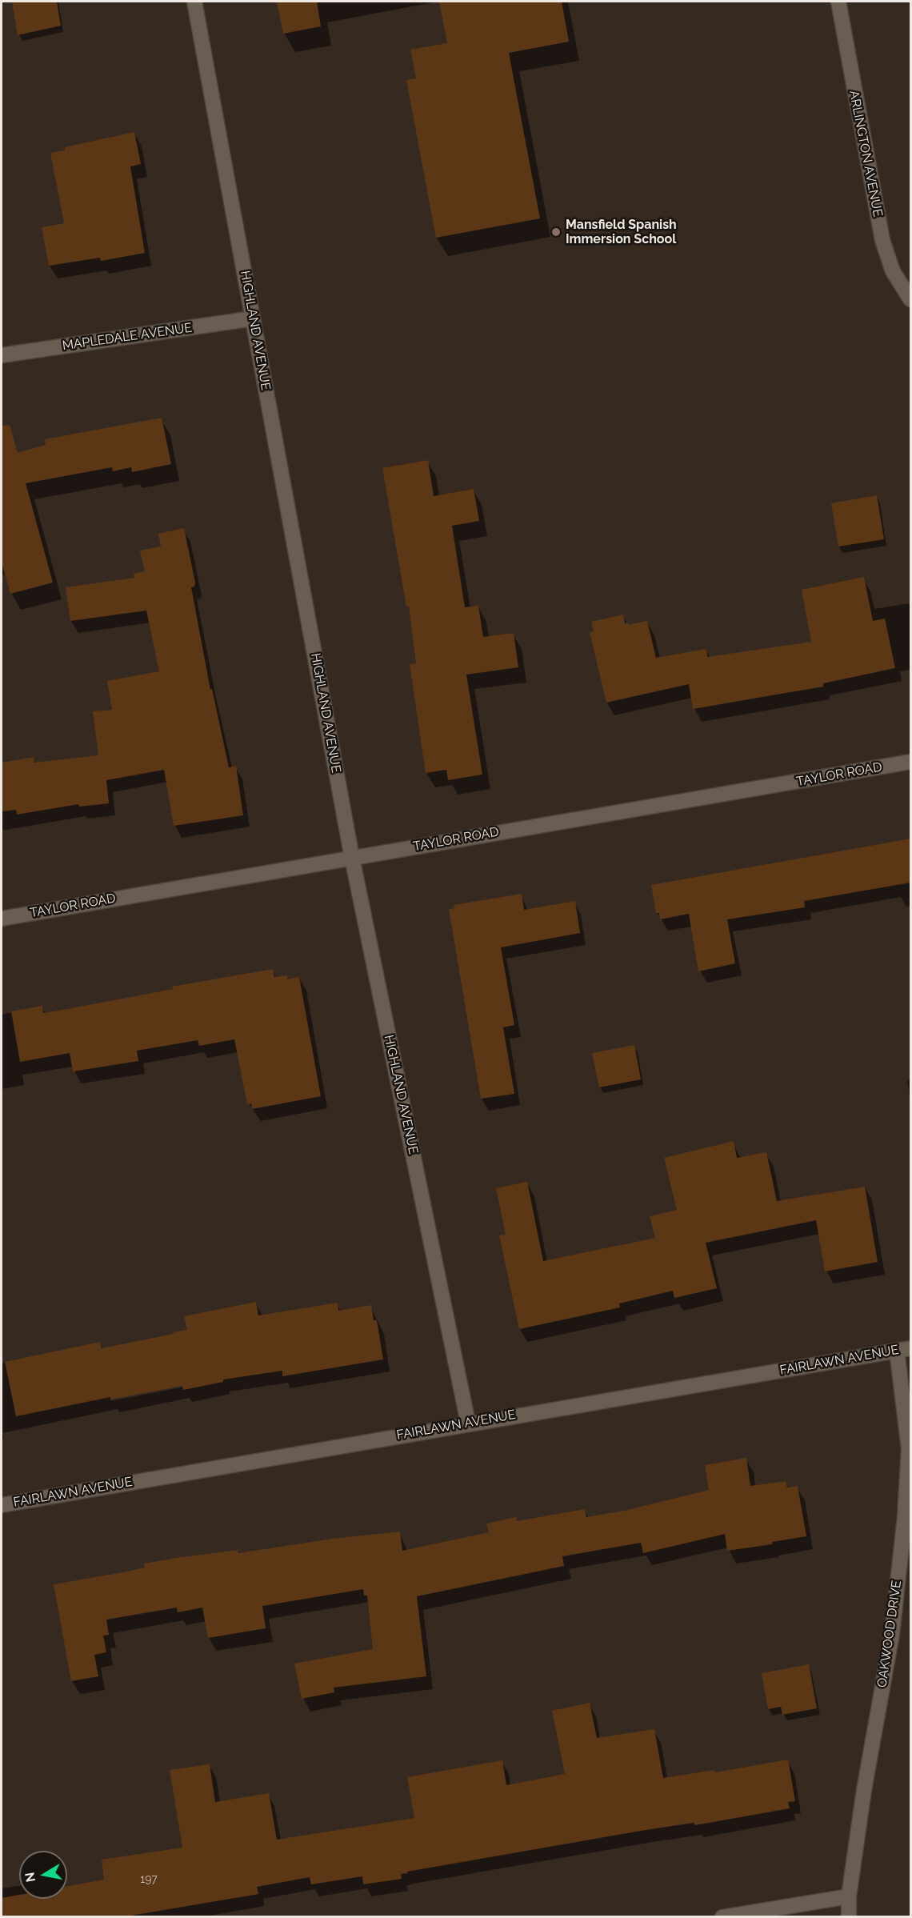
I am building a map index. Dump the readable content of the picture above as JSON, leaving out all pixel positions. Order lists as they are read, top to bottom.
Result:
{
  "streets": {
    "street": [
      "ARLINGTON AVENUE",
      "HIGHLAND AVENUE",
      "MAPLEDALE AVENUE",
      "TAYLOR ROAD",
      "FAIRLAWN AVENUE",
      "OAKWOOD DRIVE"
    ]
  },
  "crossings": [
    ["HIGHLAND AVENUE", "MAPLEDALE AVENUE"],
    ["HIGHLAND AVENUE", "TAYLOR ROAD"],
    ["HIGHLAND AVENUE", "FAIRLAWN AVENUE"],
    ["FAIRLAWN AVENUE", "OAKWOOD DRIVE"]
  ],
  "places": ["Mansfield Spanish Immersion School"],
  "house_numbers": ["197"],
  "north": "left"
}
